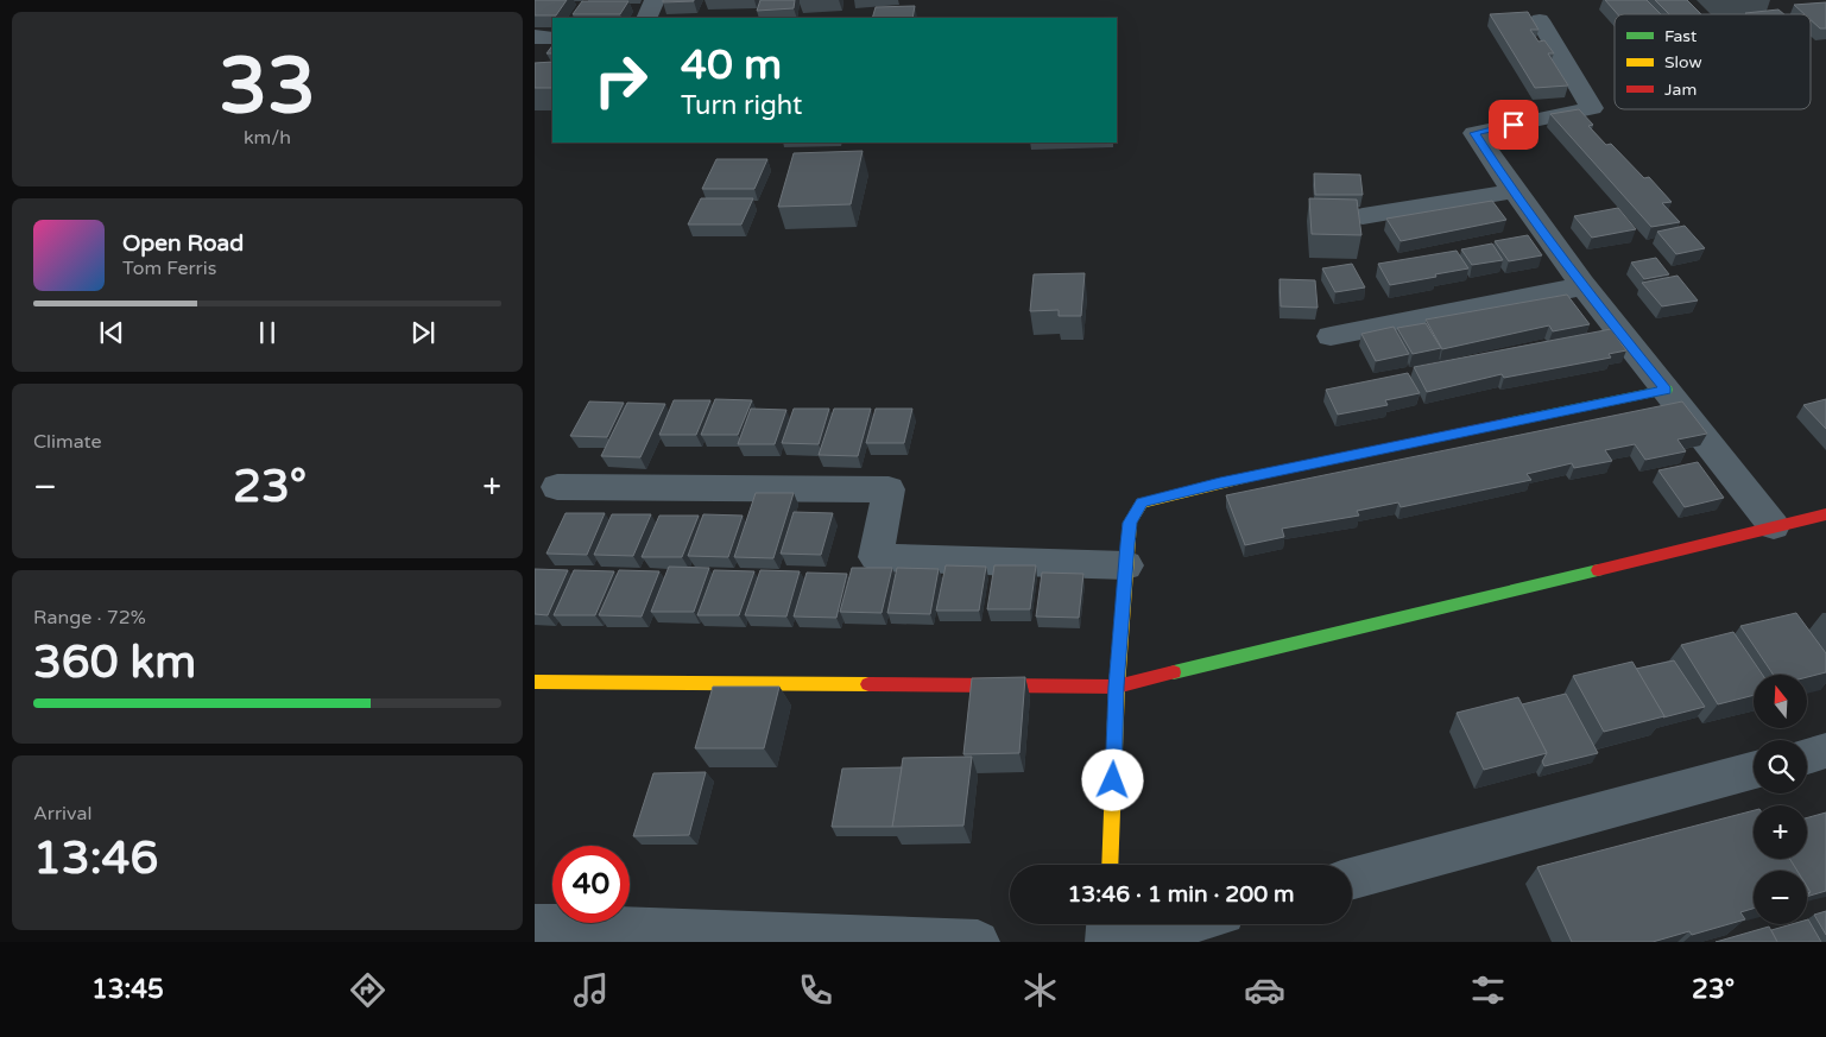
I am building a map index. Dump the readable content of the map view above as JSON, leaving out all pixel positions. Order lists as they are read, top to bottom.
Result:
{
  "legend": ["Fast", "Slow", "Jam"],
  "north": "top",
  "page": {
    "tile": [
      ["33", "km/h"],
      "Climate",
      ["Range · 72%", "360 km"],
      ["Arrival", "13:46"]
    ],
    "turn": ["40 m", "Turn right"],
    "song": ["Open Road", "Tom Ferris"],
    "heat": ["−", "23°", "+"],
    "map_buttons": ["+", "−"],
    "limit": "40",
    "trip": "13:46 · 1 min · 200 m",
    "tabs": ["13:45", "23°"]
  }
}
